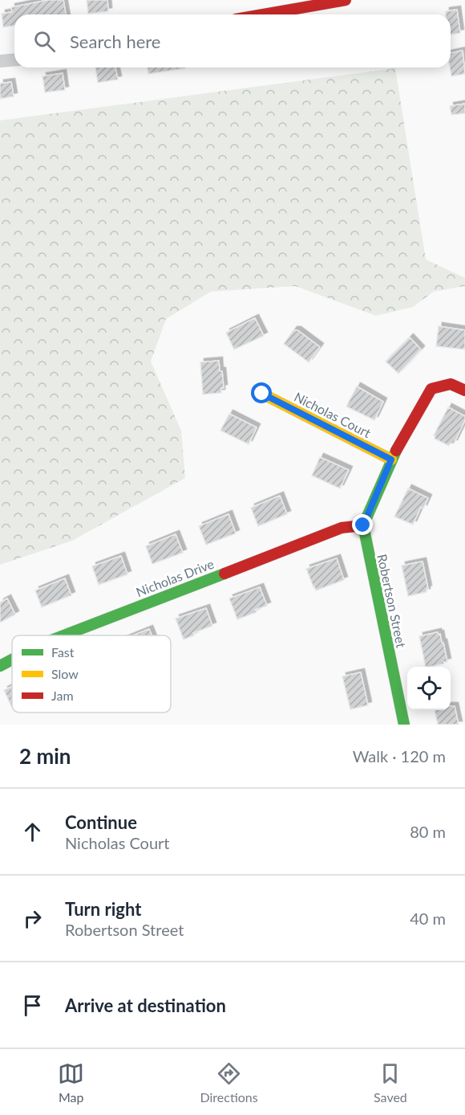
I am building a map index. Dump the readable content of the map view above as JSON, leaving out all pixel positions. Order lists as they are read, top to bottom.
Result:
{
  "streets": {
    "street": ["Nicholas Court", "Nicholas Drive", "Robertson Street"]
  },
  "crossings": [
    ["Nicholas Drive", "Robertson Street"]
  ],
  "legend": ["Fast", "Slow", "Jam"],
  "page": {
    "search": "Search here",
    "heading": ["2 min", "Walk · 120 m"],
    "list": [
      ["Continue", "Nicholas Court", "80 m"],
      ["Turn right", "Robertson Street", "40 m"],
      "Arrive at destination"
    ],
    "nav": ["Map", "Directions", "Saved"]
  }
}
